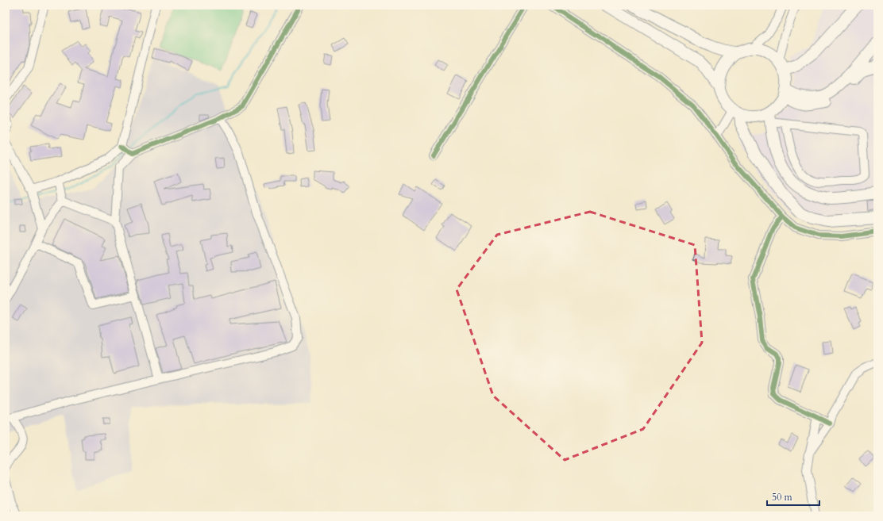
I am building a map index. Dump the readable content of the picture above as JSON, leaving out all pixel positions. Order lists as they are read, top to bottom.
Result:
{
  "scale_bar": "50 m"
}
